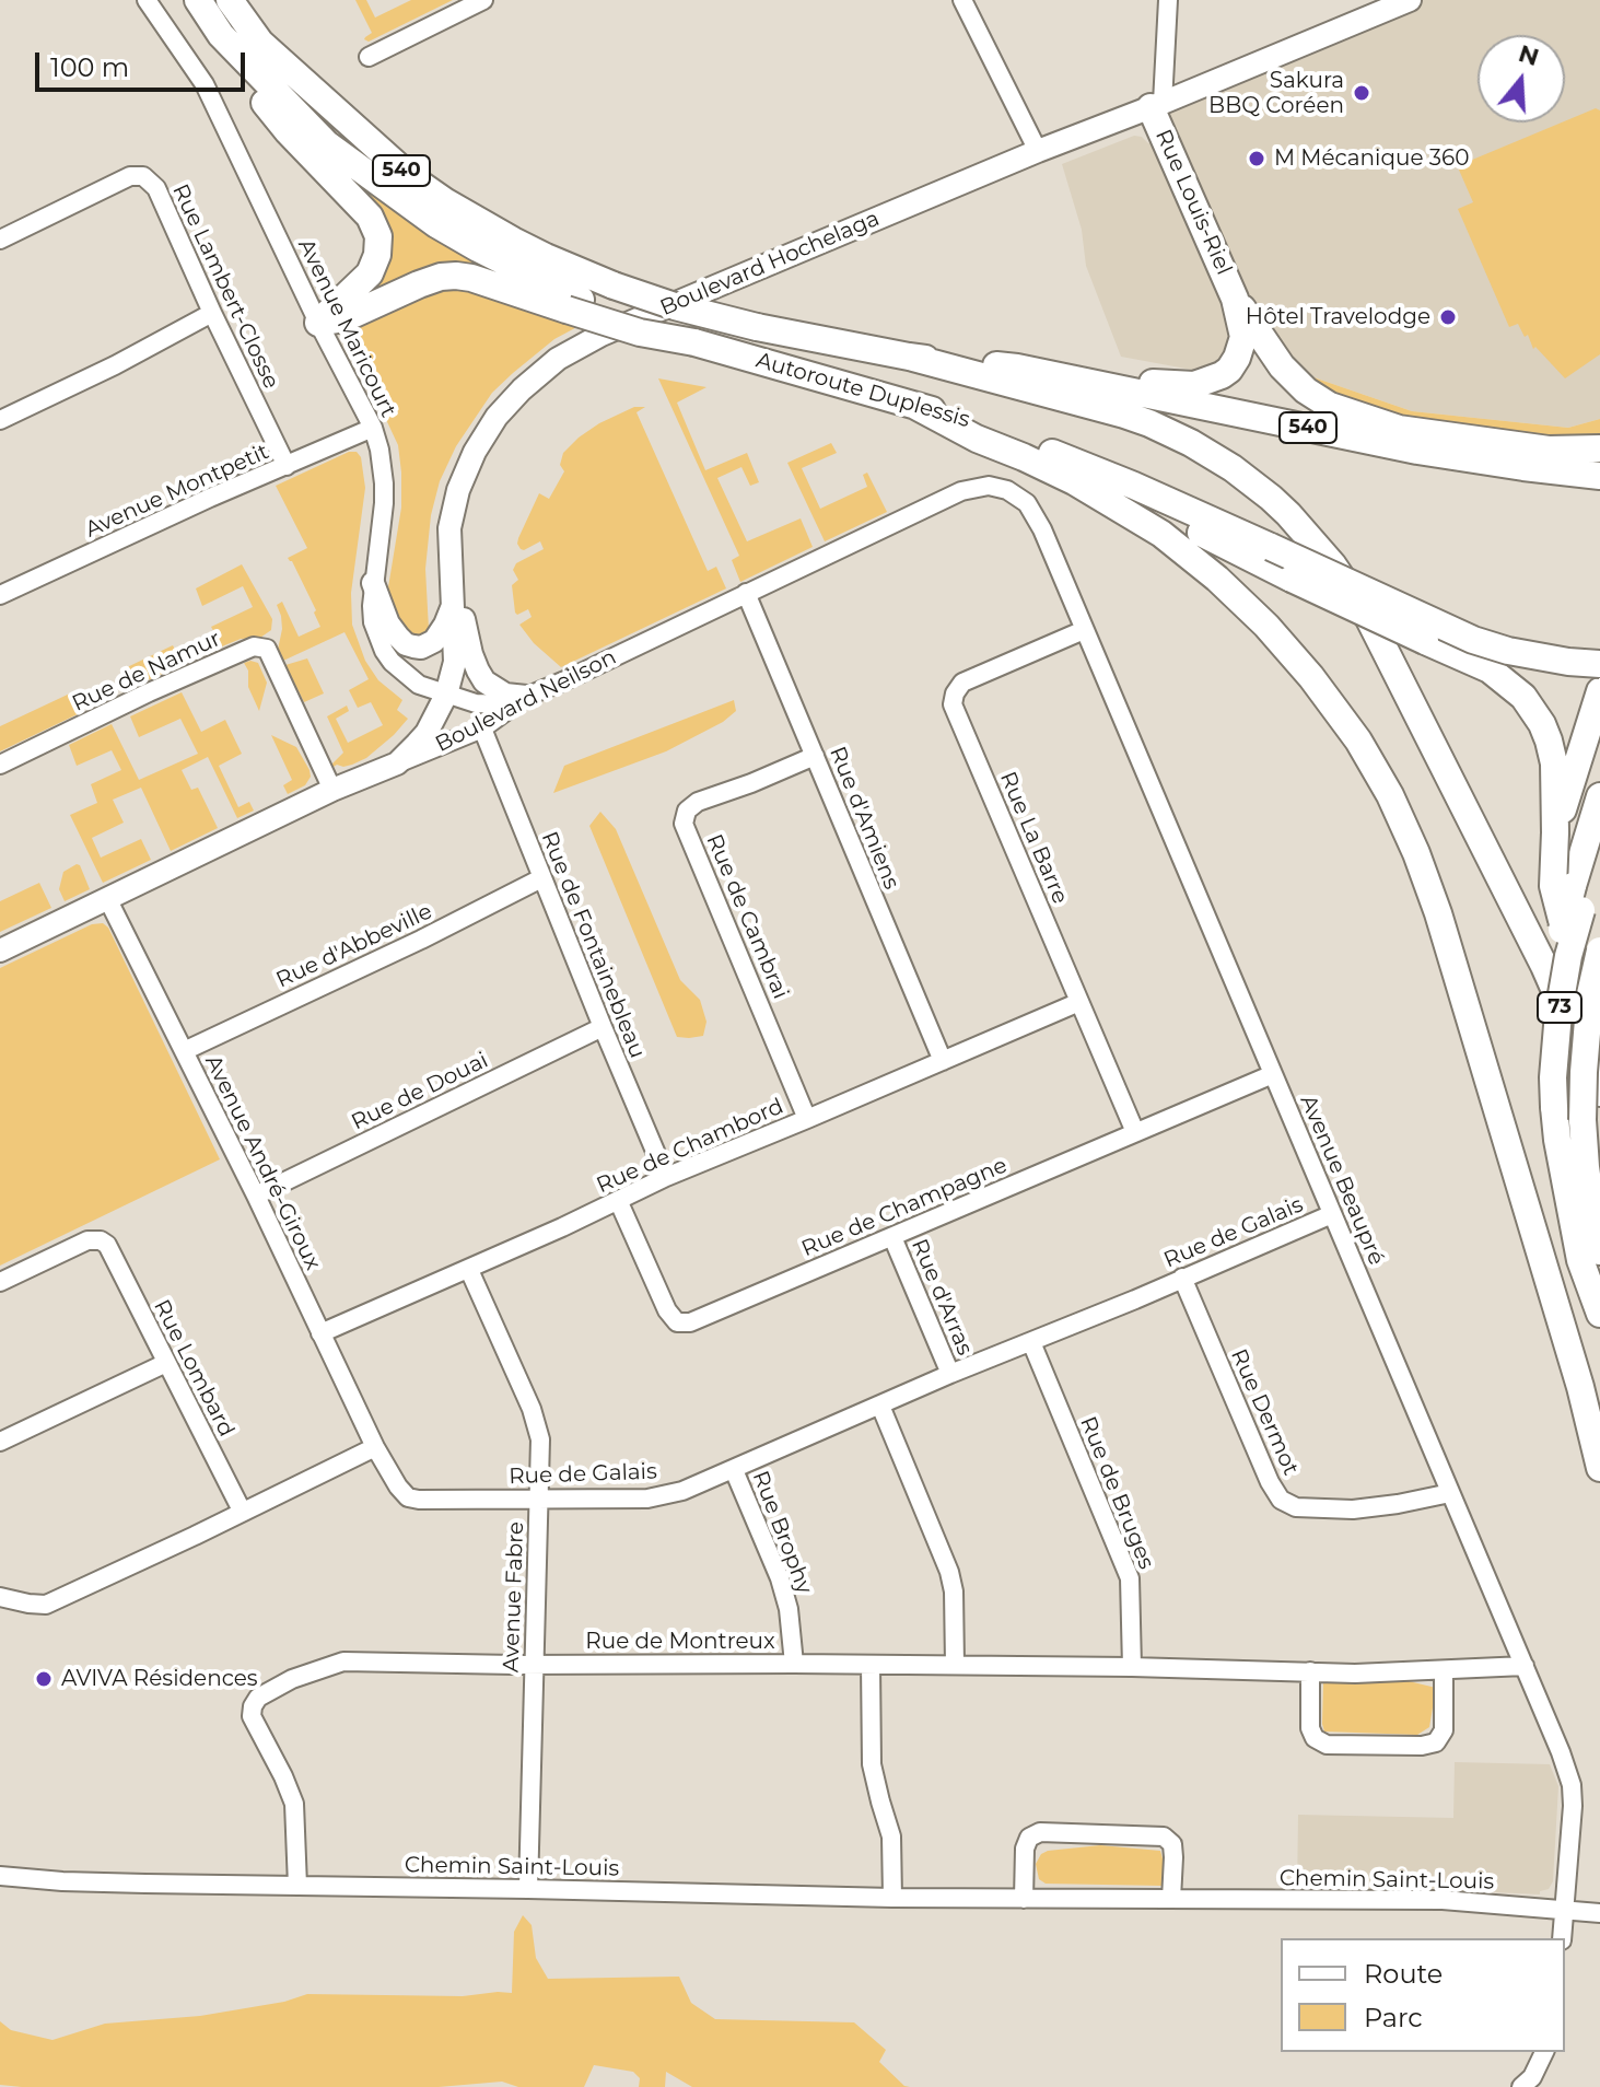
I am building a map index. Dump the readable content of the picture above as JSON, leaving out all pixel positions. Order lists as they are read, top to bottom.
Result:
{
  "streets": {
    "highway": [
      "540",
      "Rue Louis-Riel",
      "Autoroute Duplessis",
      "73"
    ],
    "main road": ["Boulevard Hochelaga", "Boulevard Neilson"],
    "street": [
      "Rue Lambert-Closse",
      "Avenue Maricourt",
      "Avenue Montpetit",
      "Rue de Namur",
      "Rue d'Amiens",
      "Rue La Barre",
      "Rue de Cambrai",
      "Rue de Fontainebleau",
      "Rue d'Abbeville",
      "Rue de Douai",
      "Rue de Chambord",
      "Avenue André-Giroux",
      "Avenue Beaupré",
      "Rue de Champagne",
      "Rue de Galais",
      "Rue d'Arras",
      "Rue Lombard",
      "Rue Dermot",
      "Rue de Bruges",
      "Rue Brophy",
      "Avenue Fabre",
      "Rue de Montreux",
      "Chemin Saint-Louis"
    ]
  },
  "crossings": [
    ["Rue Louis-Riel", "Boulevard Hochelaga"],
    ["Boulevard Hochelaga", "Avenue Maricourt"],
    ["Boulevard Hochelaga", "Boulevard Neilson"],
    ["Rue Lambert-Closse", "Avenue Montpetit"],
    ["Avenue Maricourt", "Avenue Montpetit"],
    ["Avenue Maricourt", "Boulevard Neilson"],
    ["Rue de Namur", "Boulevard Neilson"],
    ["Boulevard Neilson", "Rue d'Amiens"],
    ["Boulevard Neilson", "Rue de Fontainebleau"],
    ["Boulevard Neilson", "Avenue André-Giroux"],
    ["Boulevard Neilson", "Avenue Beaupré"],
    ["Rue d'Amiens", "Rue de Cambrai"],
    ["Rue d'Amiens", "Rue de Chambord"],
    ["Rue La Barre", "Rue de Chambord"],
    ["Rue La Barre", "Avenue Beaupré"],
    ["Rue La Barre", "Rue de Champagne"],
    ["Rue de Cambrai", "Rue de Chambord"],
    ["Rue de Fontainebleau", "Rue d'Abbeville"],
    ["Rue de Fontainebleau", "Rue de Douai"],
    ["Rue de Fontainebleau", "Rue de Chambord"],
    ["Rue d'Abbeville", "Avenue André-Giroux"],
    ["Rue de Douai", "Avenue André-Giroux"],
    ["Rue de Chambord", "Avenue André-Giroux"],
    ["Rue de Chambord", "Rue de Champagne"],
    ["Rue de Chambord", "Avenue Fabre"],
    ["Avenue André-Giroux", "Rue de Galais"],
    ["Avenue Beaupré", "Rue de Champagne"],
    ["Avenue Beaupré", "Rue de Galais"],
    ["Avenue Beaupré", "Rue Dermot"],
    ["Avenue Beaupré", "Rue de Montreux"],
    ["Avenue Beaupré", "Chemin Saint-Louis"],
    ["Rue de Champagne", "Rue d'Arras"],
    ["Rue de Galais", "Rue d'Arras"],
    ["Rue de Galais", "Rue Dermot"],
    ["Rue de Galais", "Rue de Bruges"],
    ["Rue de Galais", "Rue Brophy"],
    ["Rue de Galais", "Avenue Fabre"],
    ["Rue de Bruges", "Rue de Montreux"],
    ["Rue Brophy", "Rue de Montreux"],
    ["Avenue Fabre", "Rue de Montreux"],
    ["Avenue Fabre", "Chemin Saint-Louis"],
    ["Rue de Montreux", "Chemin Saint-Louis"]
  ],
  "places": [
    "Sakura BBQ Coréen",
    "M Mécanique 360",
    "Hôtel Travelodge",
    "AVIVA Résidences"
  ],
  "legend": ["Route", "Parc"],
  "scale_bar": "100 m",
  "north": "top"
}
